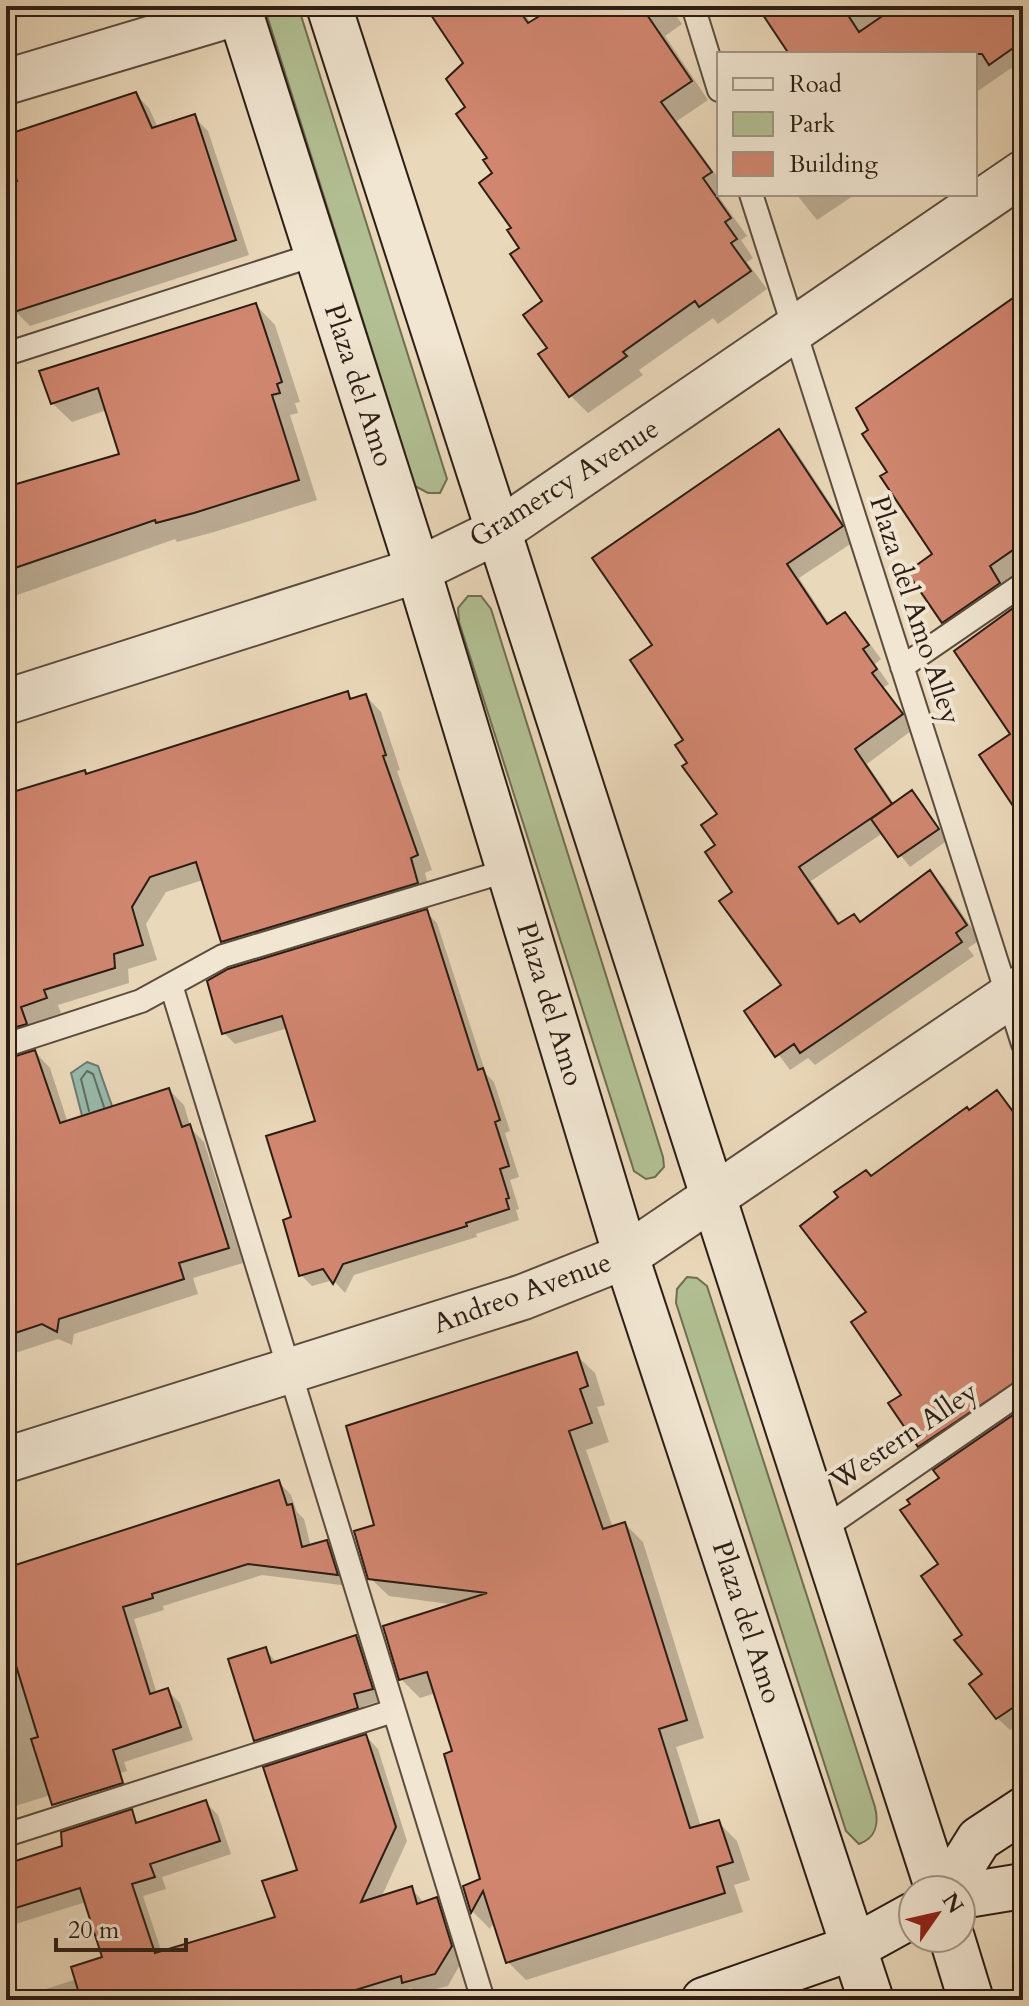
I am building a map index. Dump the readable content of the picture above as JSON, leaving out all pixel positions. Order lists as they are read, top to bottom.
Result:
{
  "streets": {
    "main road": ["Plaza del Amo", "Gramercy Avenue", "Andreo Avenue"],
    "lane": ["Plaza del Amo Alley", "Western Alley"]
  },
  "crossings": [
    ["Plaza del Amo", "Gramercy Avenue"],
    ["Plaza del Amo", "Andreo Avenue"],
    ["Gramercy Avenue", "Plaza del Amo Alley"],
    ["Plaza del Amo Alley", "Andreo Avenue"]
  ],
  "legend": ["Road", "Park", "Building"],
  "scale_bar": "20 m",
  "north": "top right"
}
